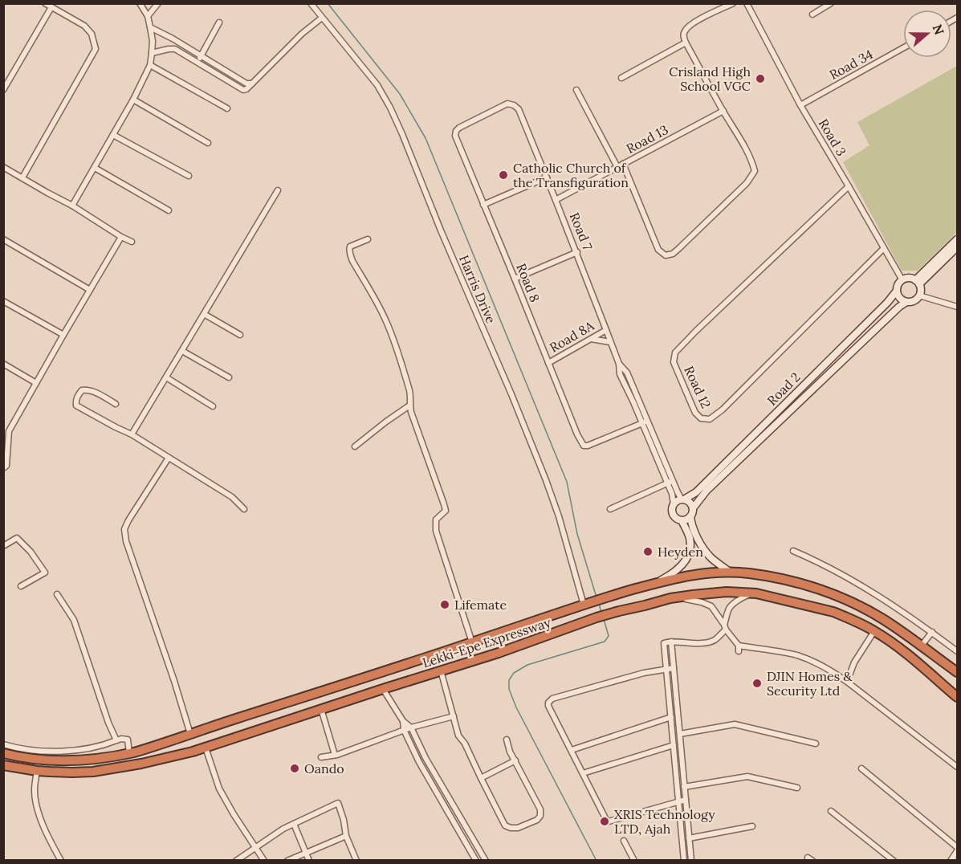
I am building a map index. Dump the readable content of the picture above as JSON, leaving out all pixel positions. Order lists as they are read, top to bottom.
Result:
{
  "streets": {
    "highway": ["Lekki-Epe Expressway"],
    "street": [
      "Road 34",
      "Road 3",
      "Road 13",
      "Road 7",
      "Road 8",
      "Harris Drive",
      "Road 8A",
      "Road 12",
      "Road 2"
    ]
  },
  "crossings": [
    ["Road 34", "Road 3"],
    ["Road 3", "Road 12"],
    ["Road 3", "Road 2"],
    ["Road 13", "Road 7"],
    ["Road 7", "Road 8"],
    ["Road 7", "Road 8A"],
    ["Road 7", "Road 2"],
    ["Road 8", "Road 8A"],
    ["Harris Drive", "Lekki-Epe Expressway"]
  ],
  "places": [
    "Crisland High School VGC",
    "Catholic Church of the Transfiguration",
    "Heyden",
    "Lifemate",
    "DJIN Homes & Security Ltd",
    "Oando",
    "XRIS Technology LTD, Ajah"
  ],
  "north": "right"
}
